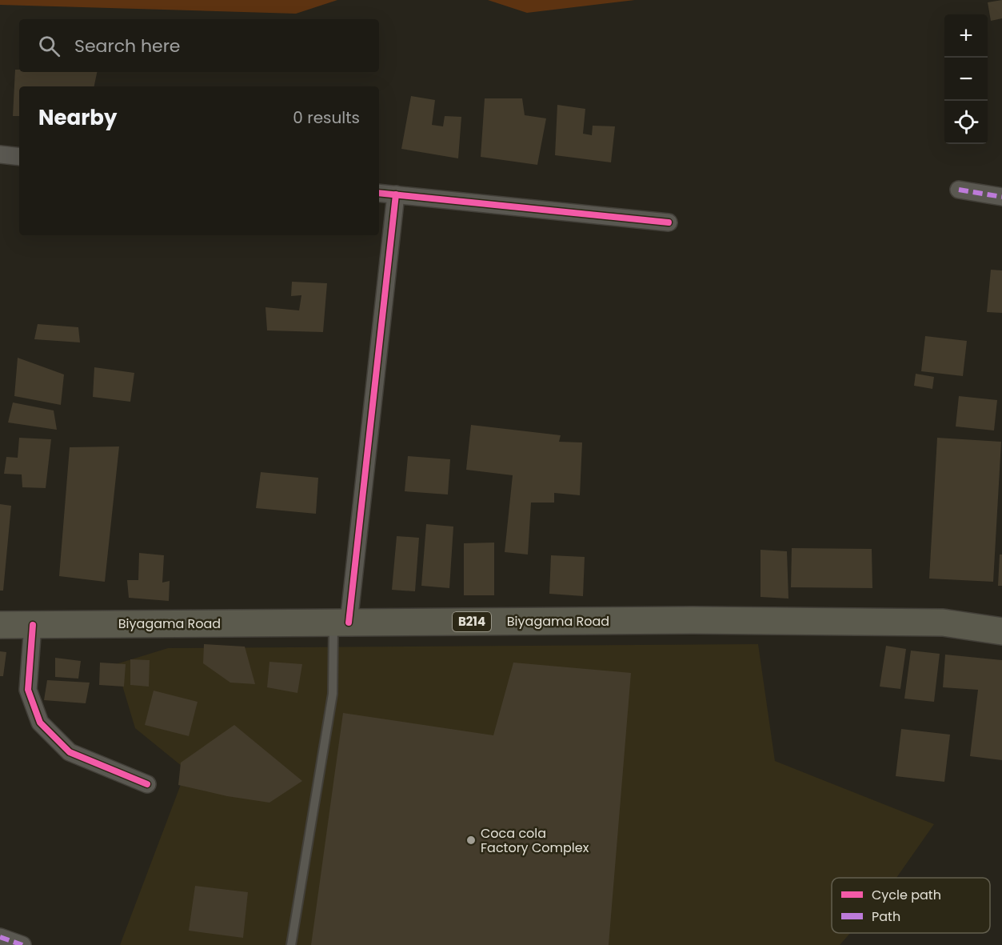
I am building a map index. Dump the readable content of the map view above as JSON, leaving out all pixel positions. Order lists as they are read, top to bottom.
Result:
{
  "streets": {
    "main road": ["Biyagama Road", "B214"]
  },
  "places": ["Coca cola Factory Complex"],
  "legend": ["Cycle path", "Path"],
  "page": {
    "map_buttons": ["+", "−"],
    "search": "Search here",
    "heading": ["Nearby", "0 results"]
  }
}
